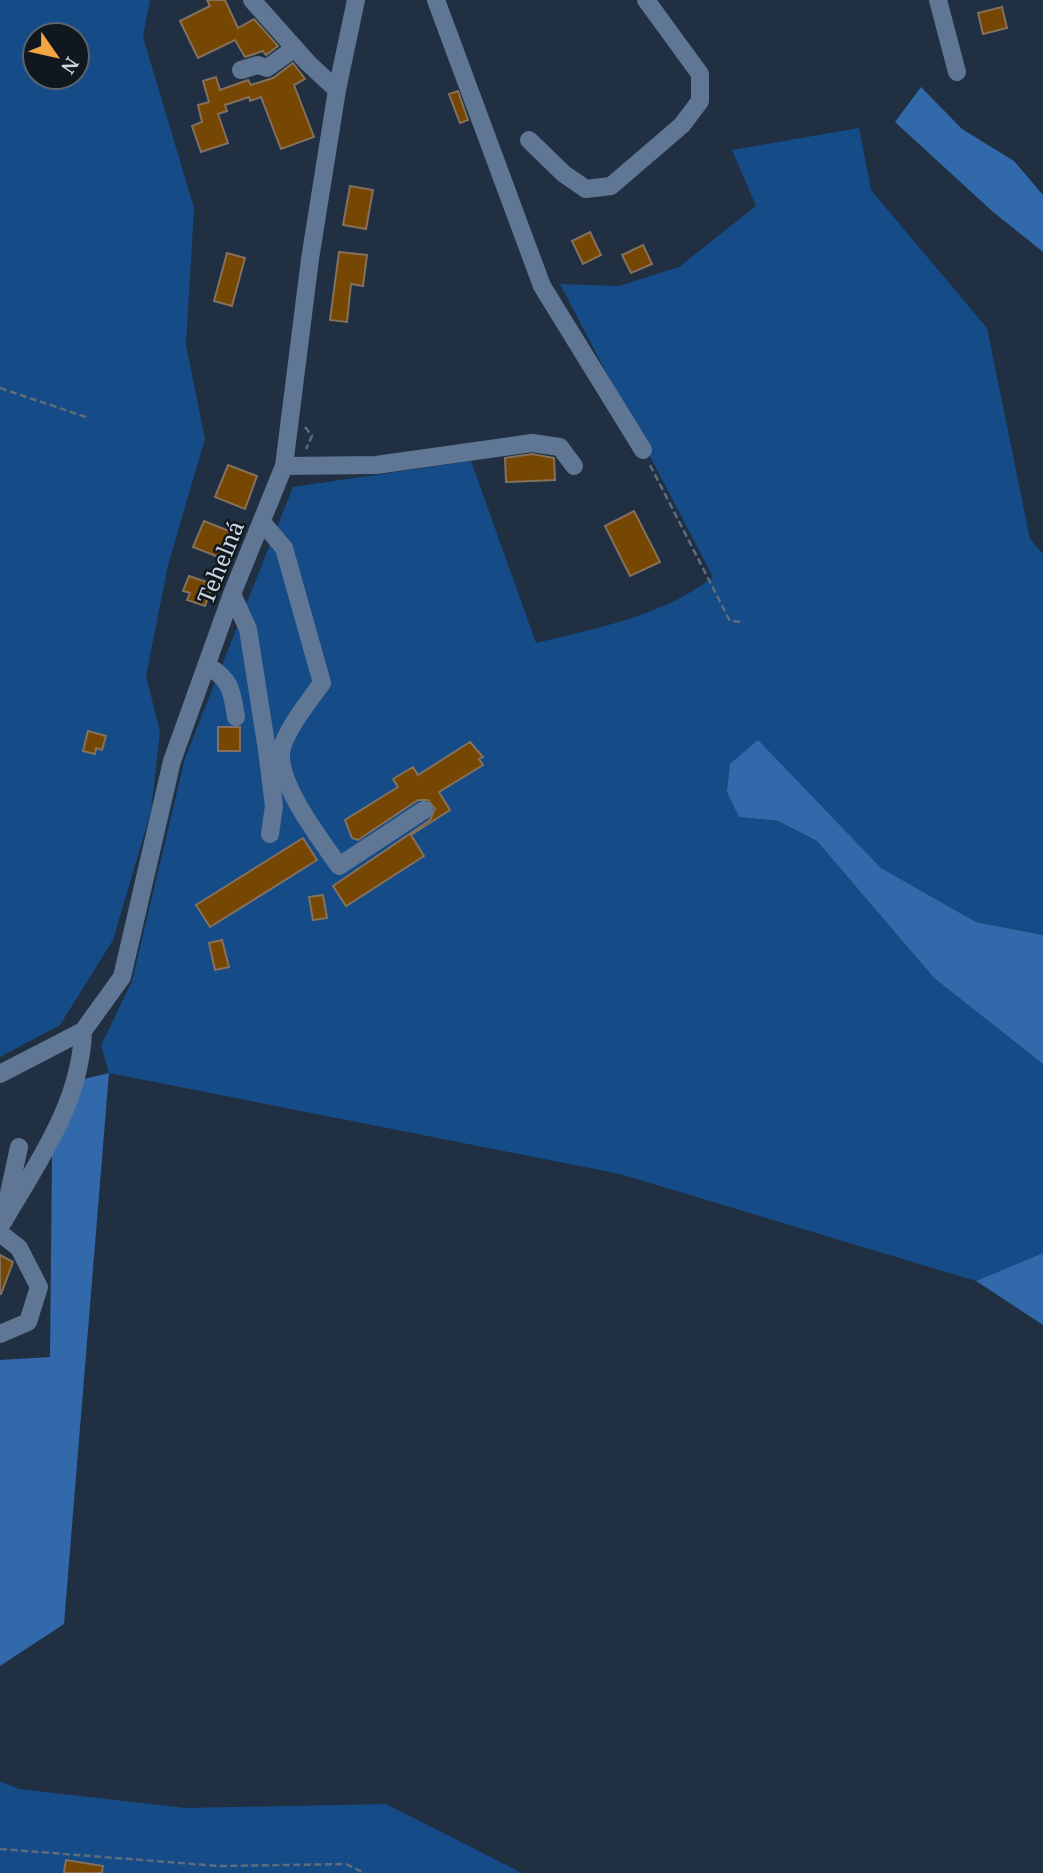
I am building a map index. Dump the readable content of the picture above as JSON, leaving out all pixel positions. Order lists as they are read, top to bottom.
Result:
{
  "streets": {
    "street": ["Tehelná"]
  },
  "north": "bottom right"
}
